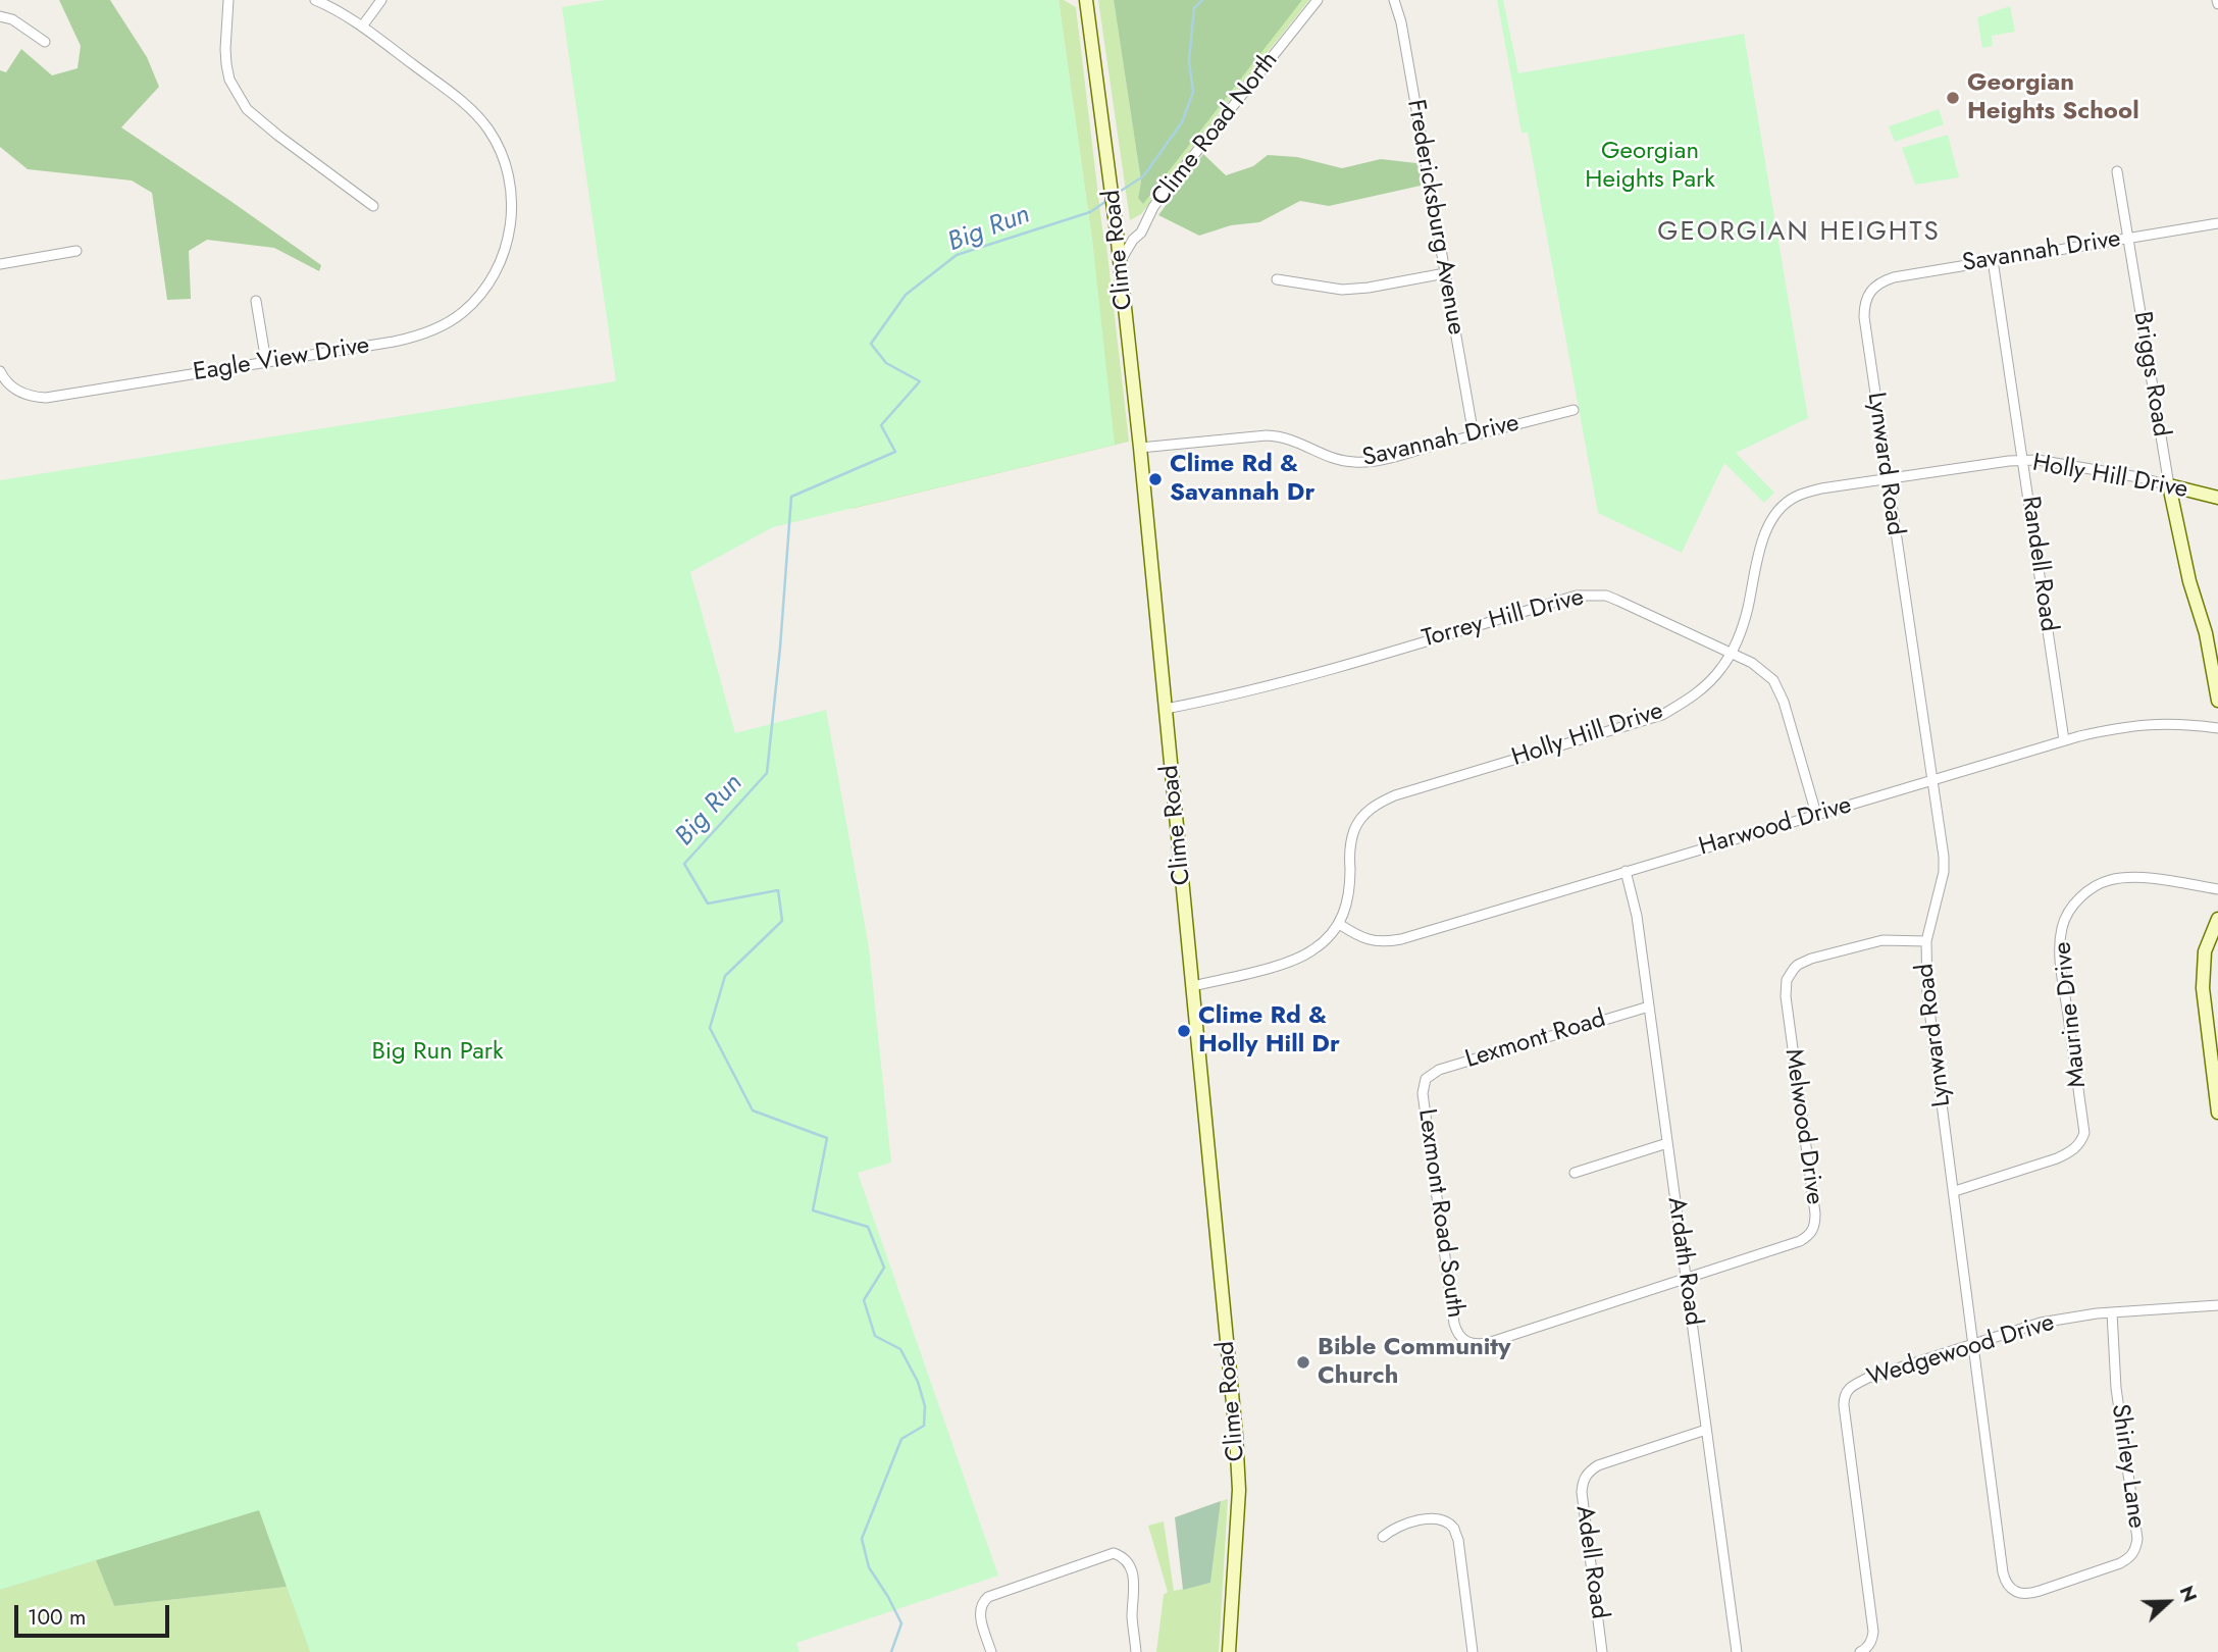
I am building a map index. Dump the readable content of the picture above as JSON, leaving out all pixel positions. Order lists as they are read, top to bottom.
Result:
{
  "streets": {
    "main road": ["Clime Road", "Briggs Road", "Holly Hill Drive"],
    "street": [
      "Clime Road North",
      "Fredericksburg Avenue",
      "Savannah Drive",
      "Eagle View Drive",
      "Lynward Road",
      "Randell Road",
      "Torrey Hill Drive",
      "Harwood Drive",
      "Maurine Drive",
      "Lexmont Road",
      "Melwood Drive",
      "Lexmont Road South",
      "Ardath Road",
      "Wedgewood Drive",
      "Shirley Lane",
      "Adell Road"
    ]
  },
  "crossings": [
    ["Clime Road North", "Clime Road"],
    ["Fredericksburg Avenue", "Savannah Drive"],
    ["Clime Road", "Savannah Drive"],
    ["Clime Road", "Holly Hill Drive"],
    ["Clime Road", "Torrey Hill Drive"],
    ["Savannah Drive", "Briggs Road"],
    ["Savannah Drive", "Lynward Road"],
    ["Savannah Drive", "Randell Road"],
    ["Briggs Road", "Holly Hill Drive"],
    ["Lynward Road", "Holly Hill Drive"],
    ["Lynward Road", "Harwood Drive"],
    ["Lynward Road", "Maurine Drive"],
    ["Lynward Road", "Melwood Drive"],
    ["Lynward Road", "Wedgewood Drive"],
    ["Lynward Road", "Shirley Lane"],
    ["Holly Hill Drive", "Randell Road"],
    ["Holly Hill Drive", "Torrey Hill Drive"],
    ["Holly Hill Drive", "Harwood Drive"],
    ["Randell Road", "Harwood Drive"],
    ["Torrey Hill Drive", "Harwood Drive"],
    ["Harwood Drive", "Ardath Road"],
    ["Lexmont Road", "Lexmont Road South"],
    ["Lexmont Road", "Ardath Road"],
    ["Melwood Drive", "Lexmont Road South"],
    ["Melwood Drive", "Ardath Road"],
    ["Ardath Road", "Adell Road"],
    ["Wedgewood Drive", "Shirley Lane"]
  ],
  "districts": ["GEORGIAN HEIGHTS"],
  "water": ["Big Run"],
  "parks": ["Georgian Heights Park", "Big Run Park"],
  "places": [
    "Georgian Heights School",
    "Clime Rd & Savannah Dr",
    "Clime Rd & Holly Hill Dr",
    "Bible Community Church"
  ],
  "scale_bar": "100 m",
  "north": "right"
}
